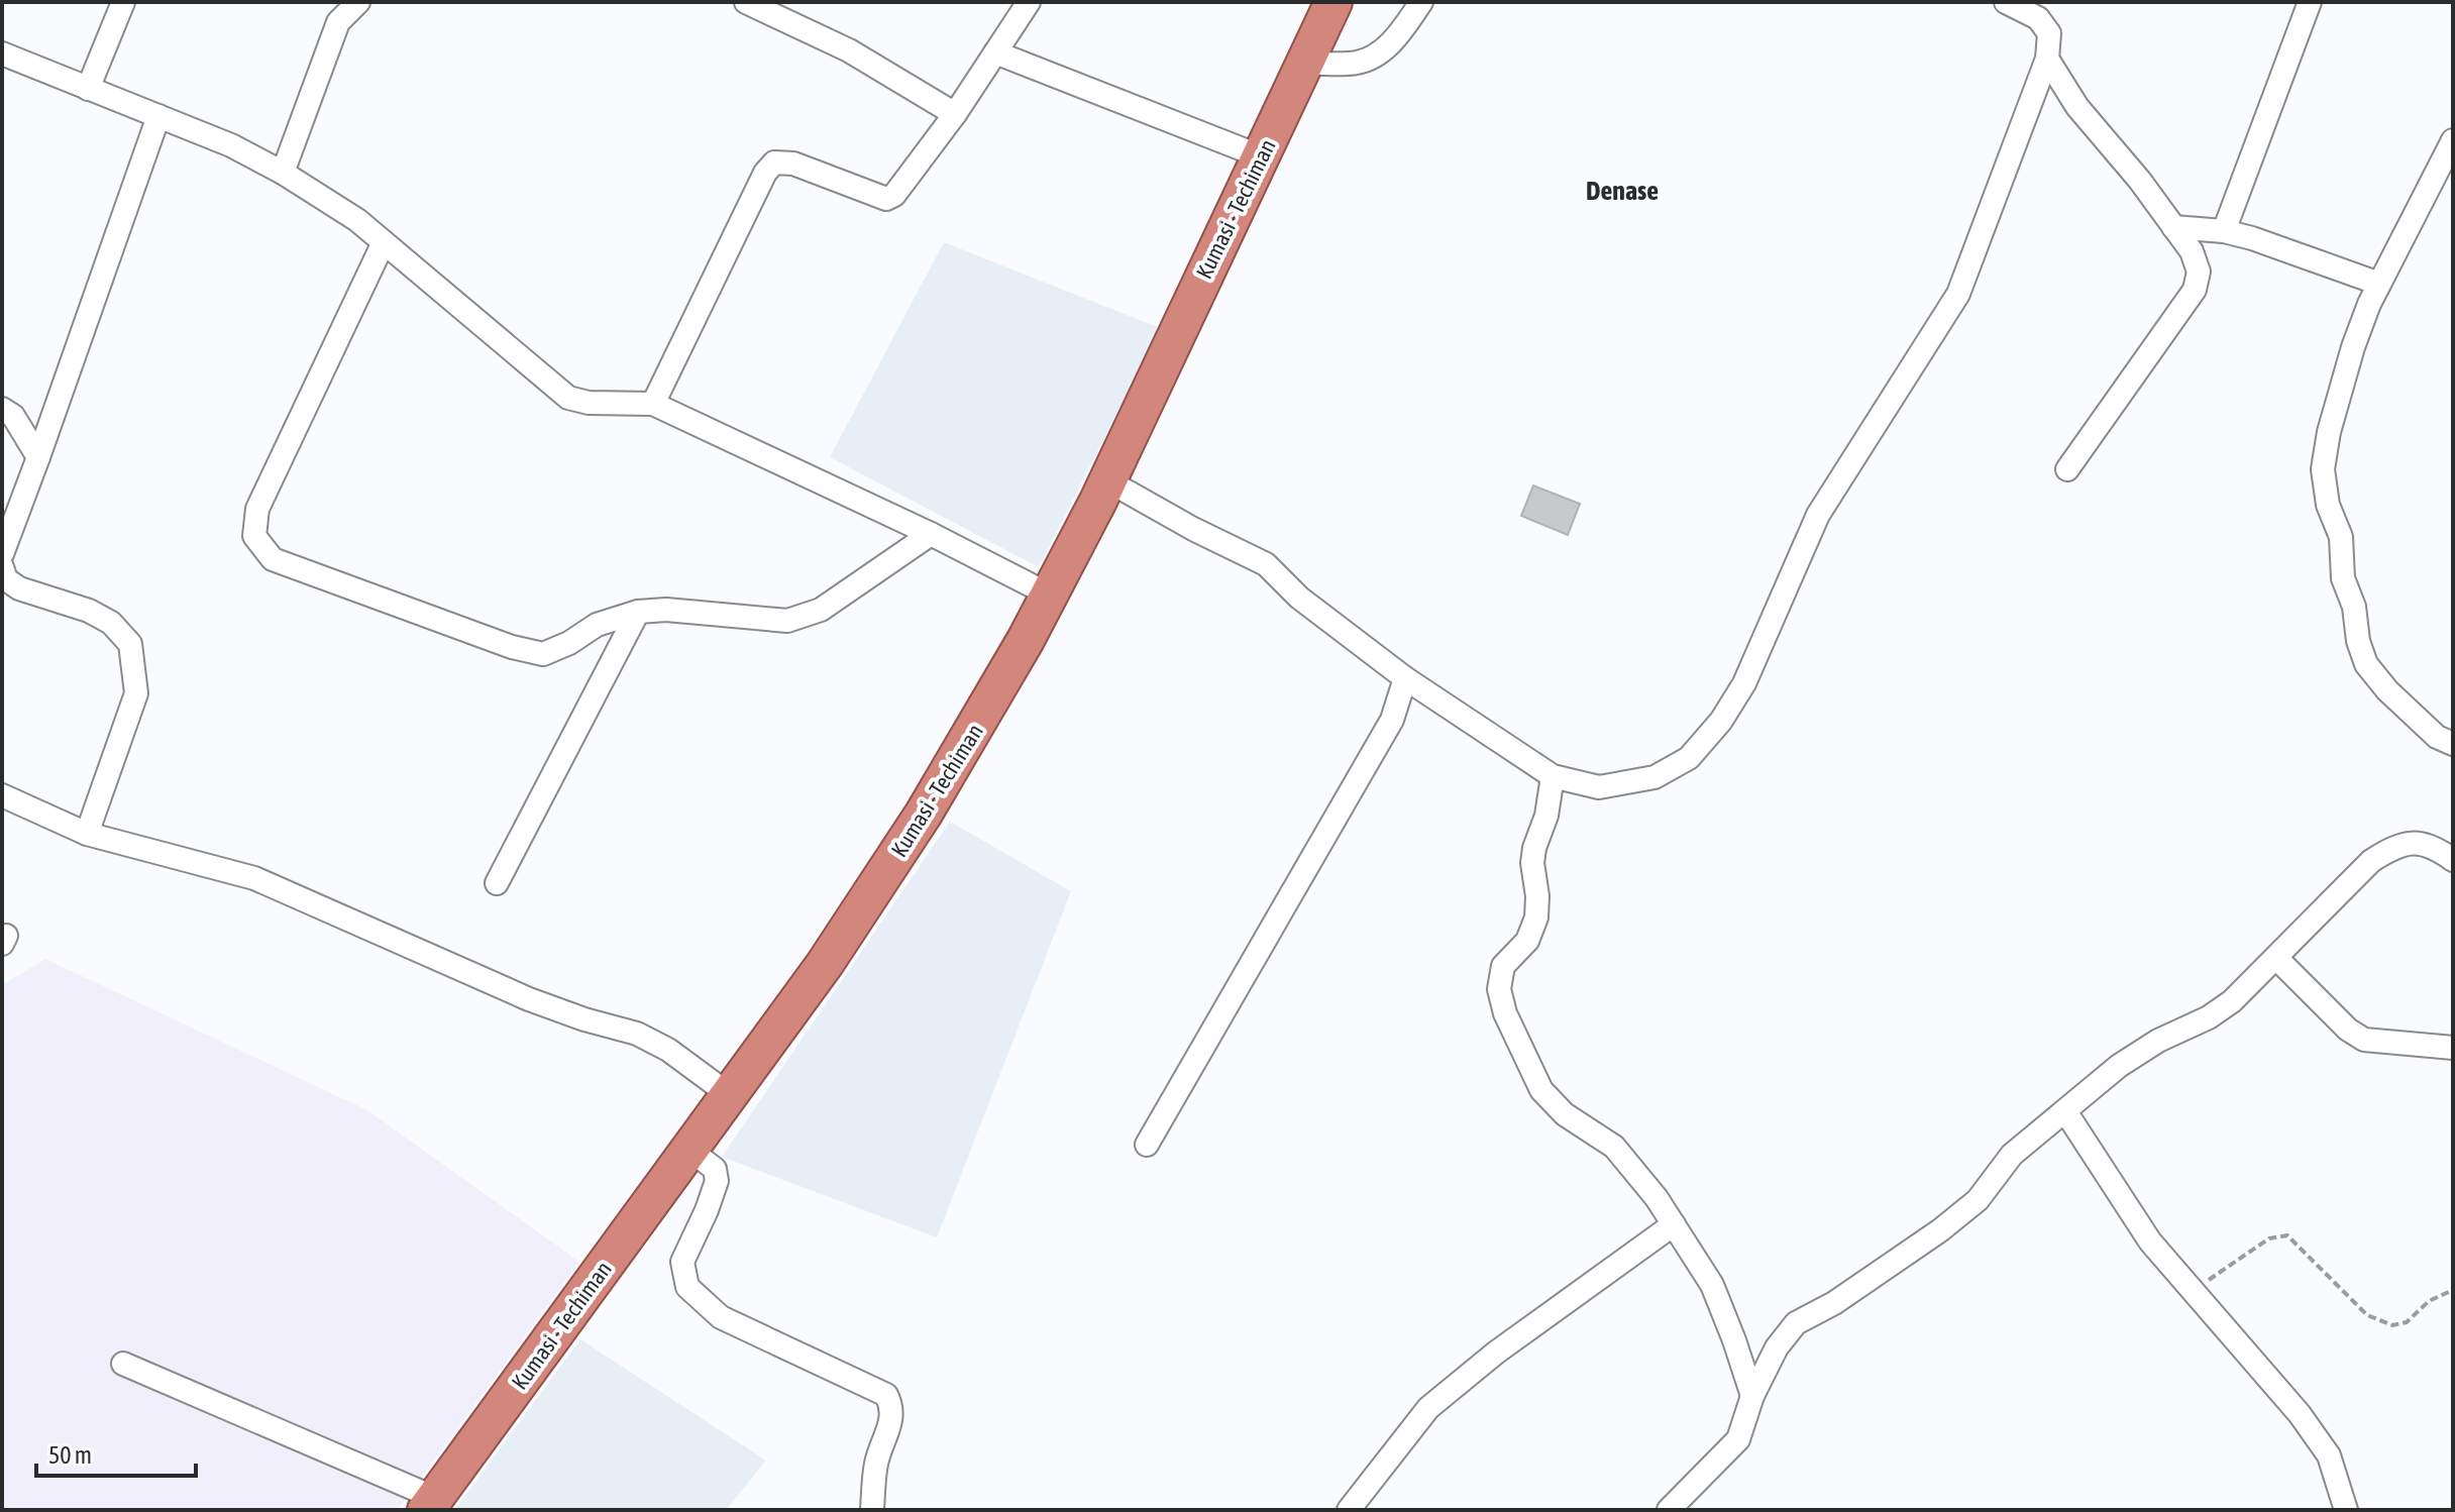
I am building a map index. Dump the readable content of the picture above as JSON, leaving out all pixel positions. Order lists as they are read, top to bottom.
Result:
{
  "streets": {
    "highway": ["Kumasi - Techiman"]
  },
  "districts": ["Denase"],
  "scale_bar": "50 m"
}
